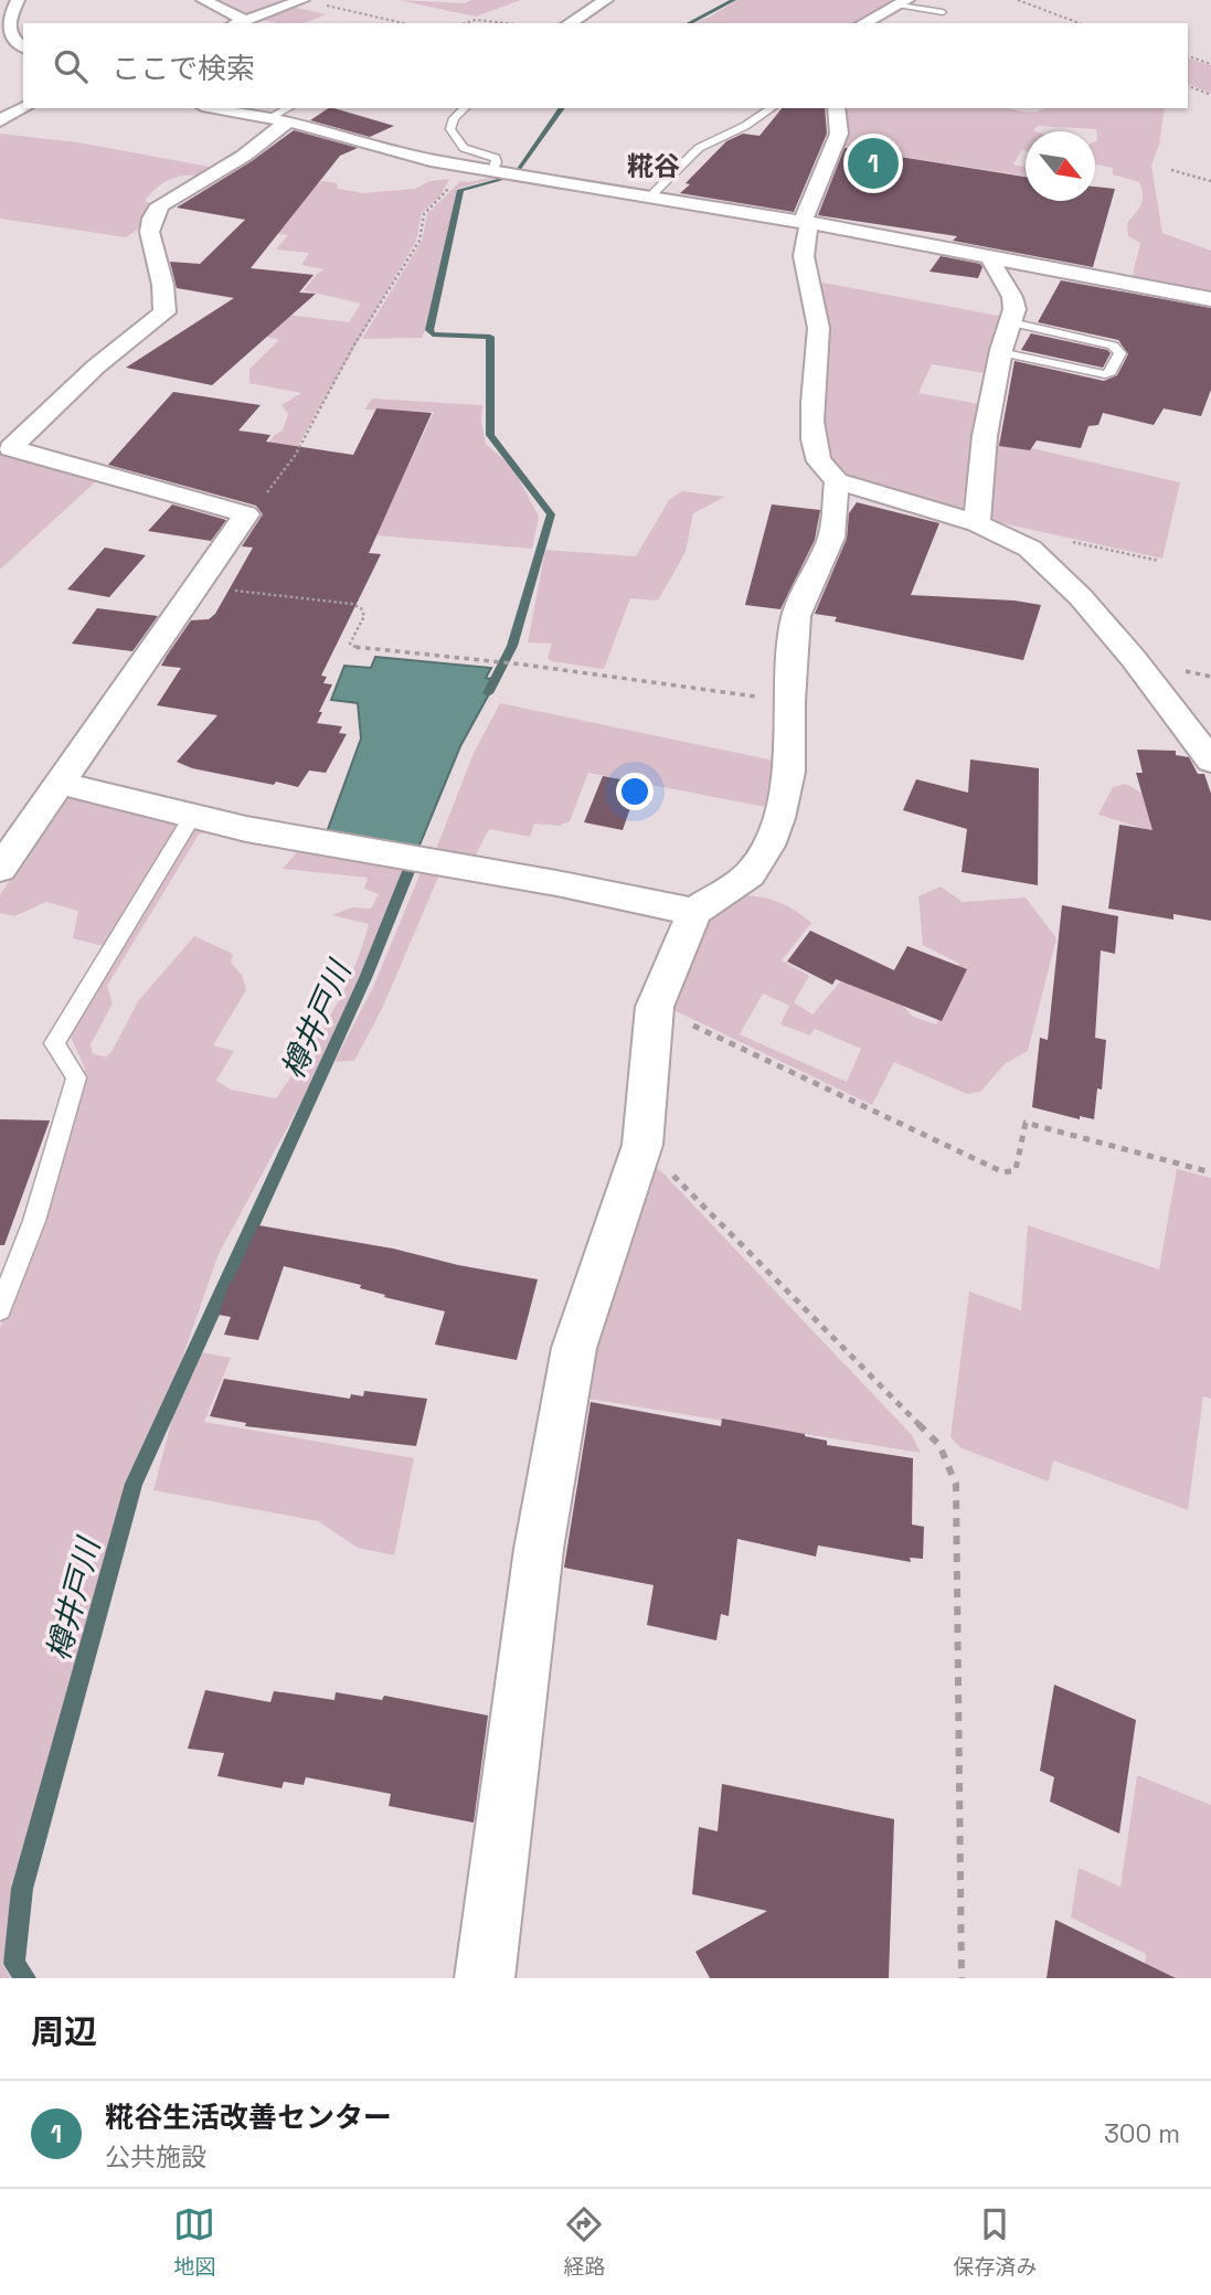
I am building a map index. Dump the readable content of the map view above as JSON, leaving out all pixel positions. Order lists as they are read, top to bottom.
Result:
{
  "districts": ["糀谷"],
  "water": ["樽井戸川"],
  "north": "bottom right",
  "page": {
    "search": "ここで検索",
    "pins": "1",
    "heading": "周辺",
    "list": [
      {
        "mark": "1",
        "name": "糀谷生活改善センター",
        "note": "公共施設",
        "value": "300 m"
      }
    ],
    "nav": ["地図", "経路", "保存済み"]
  }
}
